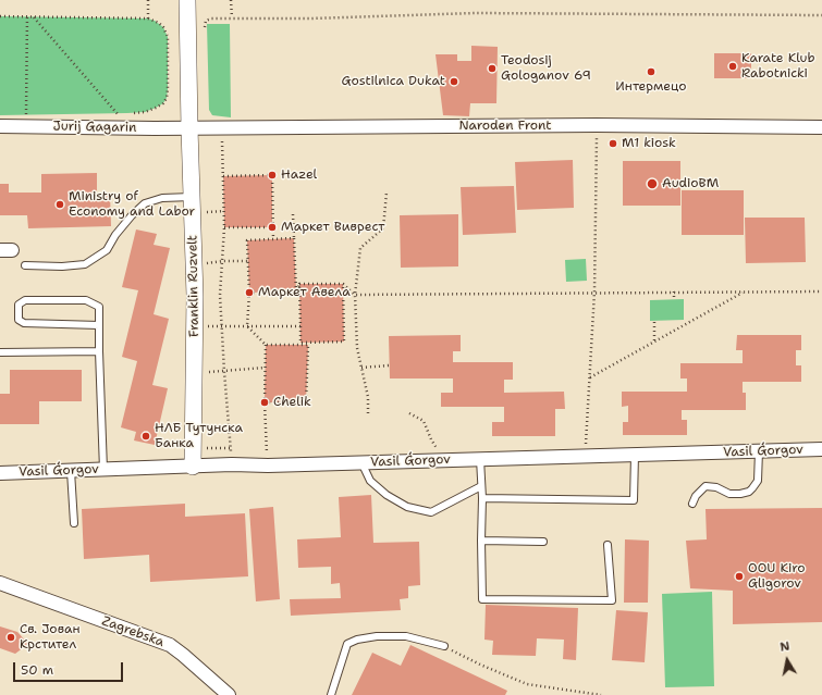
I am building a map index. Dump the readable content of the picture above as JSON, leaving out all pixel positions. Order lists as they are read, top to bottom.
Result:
{
  "streets": {
    "street": [
      "Naroden Front",
      "Jurij Gagarin",
      "Franklin Ruzvelt",
      "Vasil Ǵorgov",
      "Zagrebska"
    ]
  },
  "crossings": [
    ["Naroden Front", "Jurij Gagarin"],
    ["Naroden Front", "Franklin Ruzvelt"],
    ["Jurij Gagarin", "Franklin Ruzvelt"],
    ["Franklin Ruzvelt", "Vasil Ǵorgov"]
  ],
  "places": [
    "Karate Klub Rabotnicki",
    "Teodosij Gologanov 69",
    "Интермецо",
    "Gostilnica Dukat",
    "M1 kiosk",
    "Hazel",
    "AudioBM",
    "Ministry of Economy and Labor",
    "Маркет Виврест",
    "Маркет Авела",
    "Chelik",
    "НЛБ Тутунска Банка",
    "OOU Kiro Gligorov",
    "Св. Јован Крстител"
  ],
  "scale_bar": "50 m",
  "north": "top"
}
